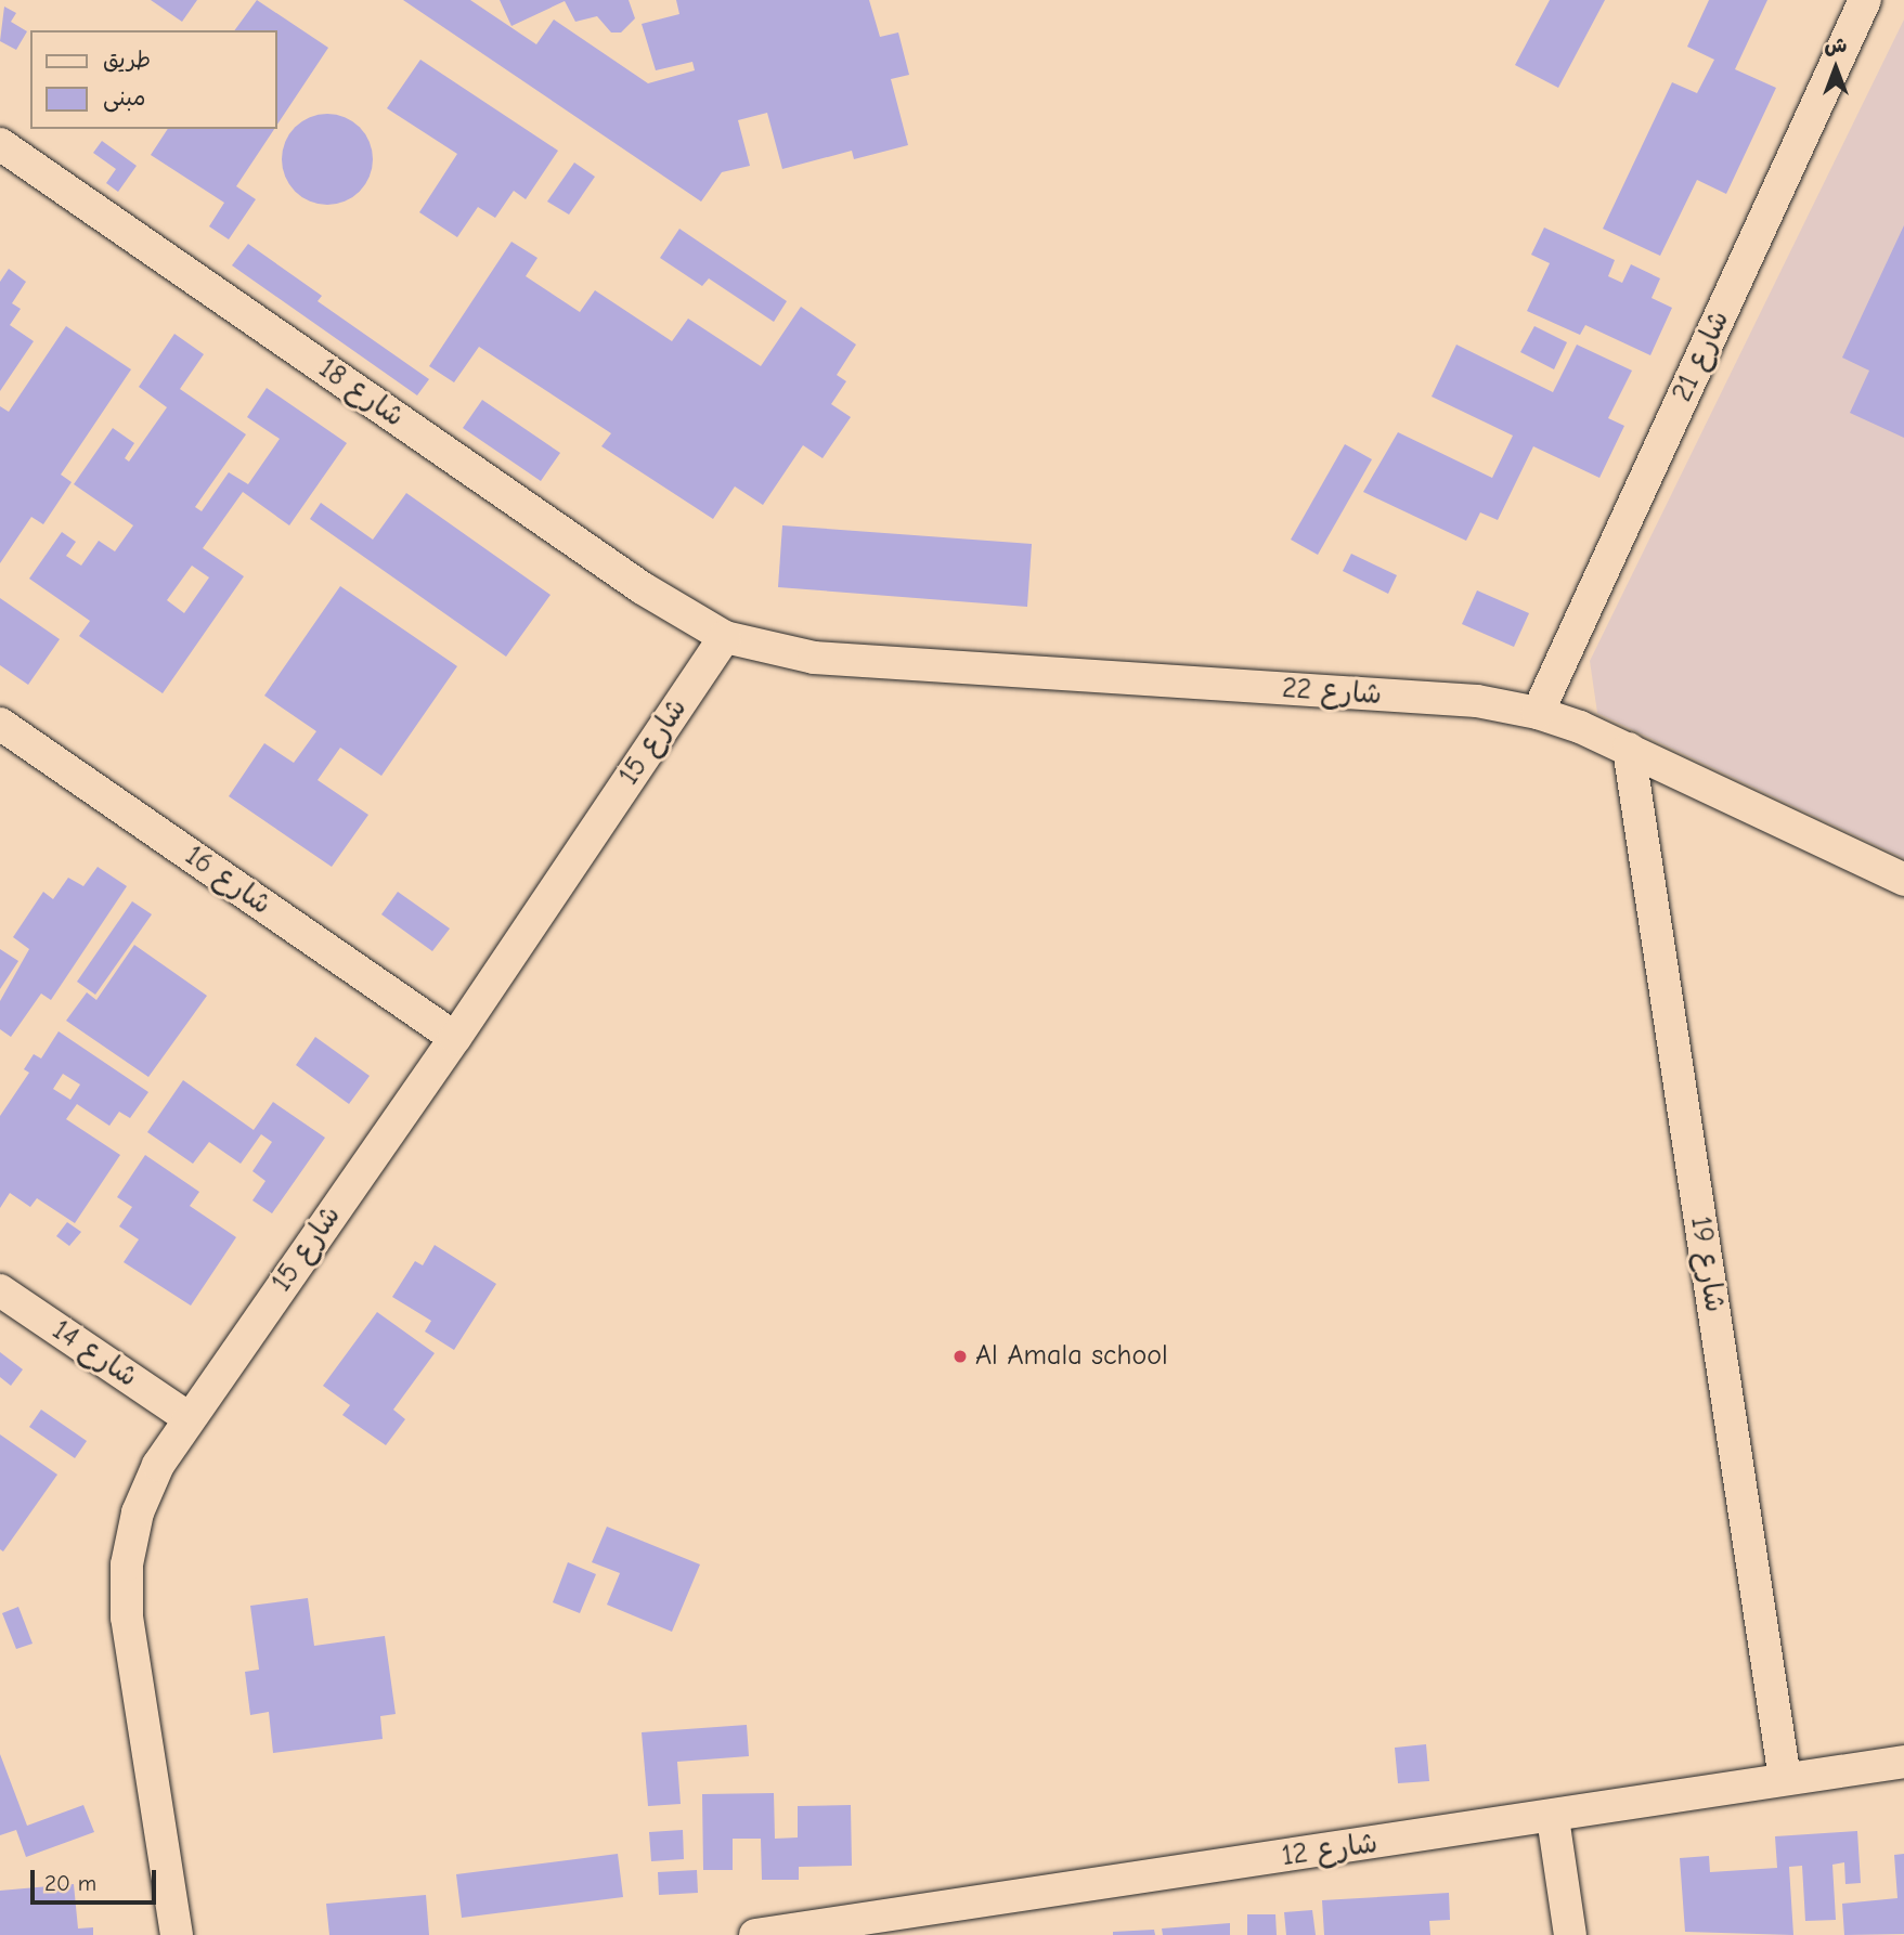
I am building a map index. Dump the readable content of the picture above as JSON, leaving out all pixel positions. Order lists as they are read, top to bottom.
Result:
{
  "streets": {
    "street": [
      "شارع 21",
      "شارع 18",
      "شارع 22",
      "شارع 15",
      "شارع 16",
      "شارع 19",
      "شارع 14",
      "شارع 12"
    ]
  },
  "crossings": [
    ["شارع 21", "شارع 22"],
    ["شارع 18", "شارع 22"],
    ["شارع 18", "شارع 15"],
    ["شارع 22", "شارع 15"],
    ["شارع 22", "شارع 19"],
    ["شارع 15", "شارع 16"],
    ["شارع 15", "شارع 14"],
    ["شارع 19", "شارع 12"]
  ],
  "places": ["Al Amala school"],
  "legend": ["طريق", "مبنى"],
  "scale_bar": "20 m",
  "north": "top"
}
